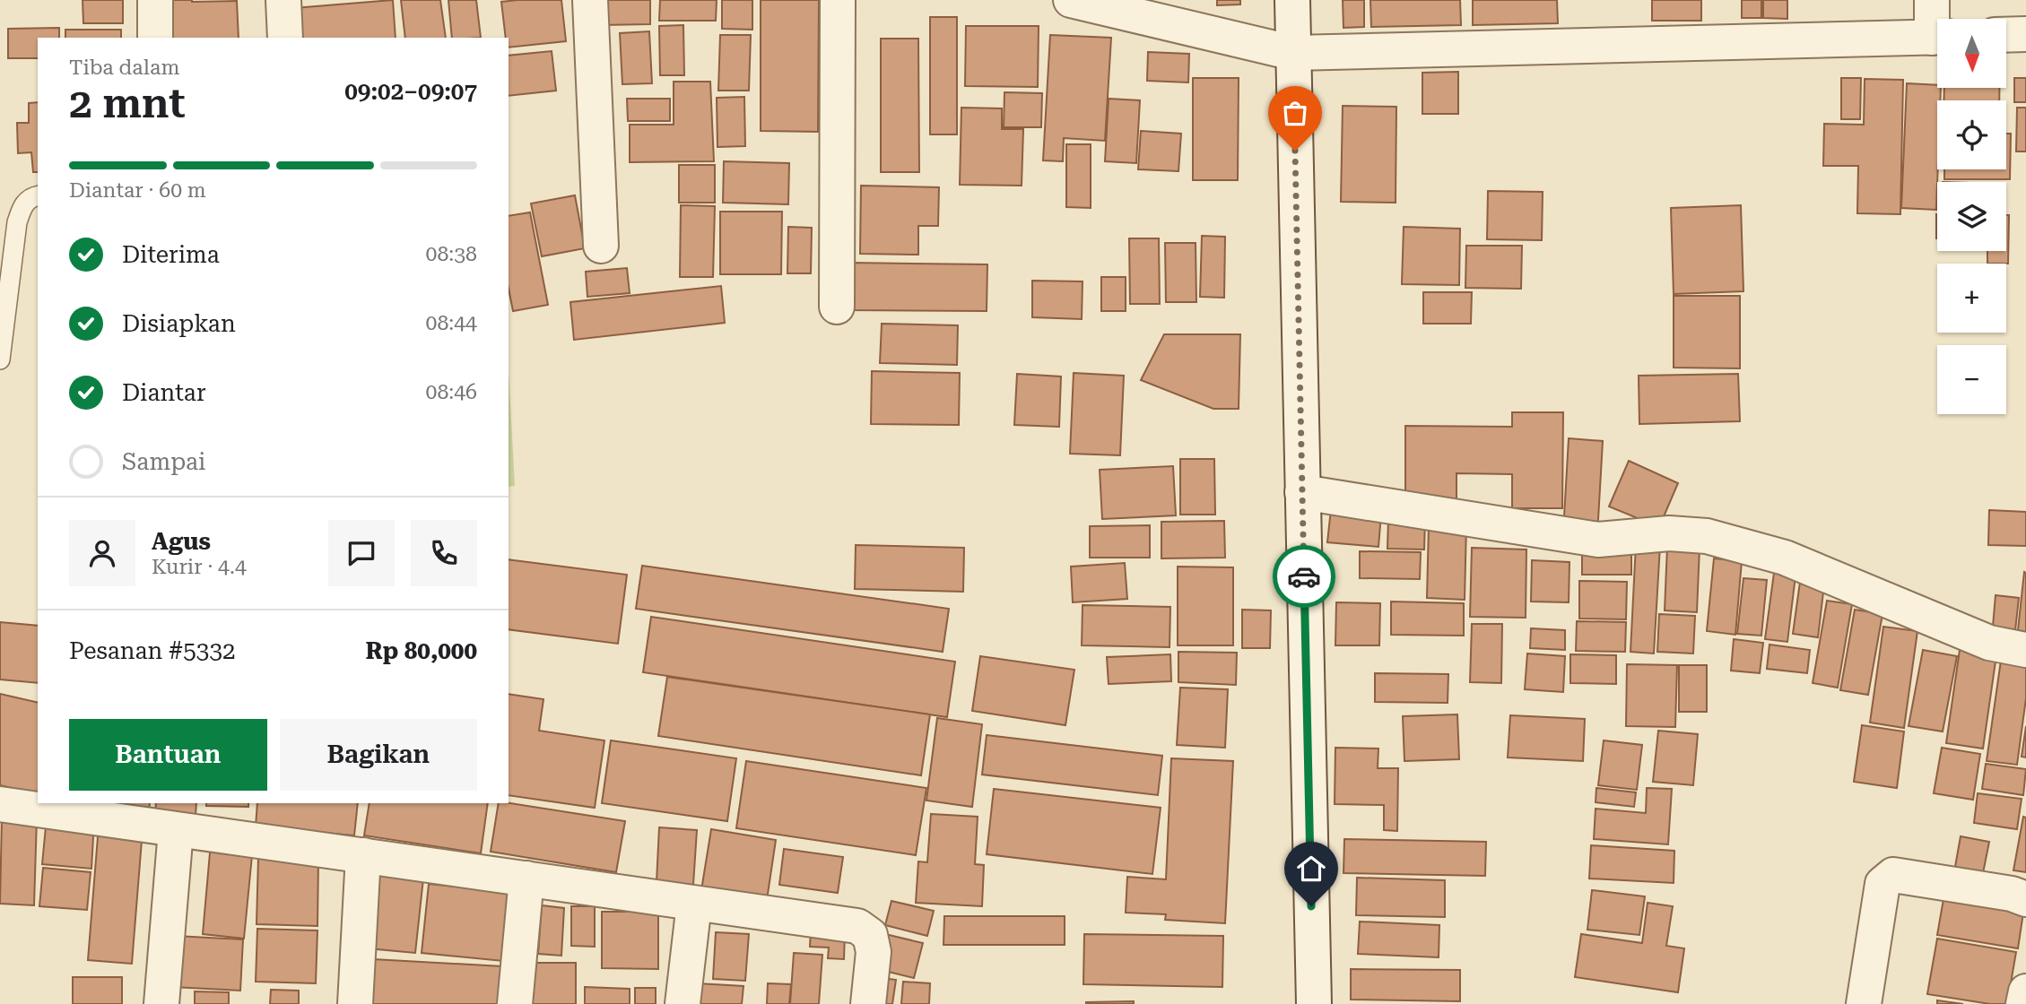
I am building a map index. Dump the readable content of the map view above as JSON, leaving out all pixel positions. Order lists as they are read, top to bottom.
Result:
{
  "north": "bottom",
  "page": {
    "map_buttons": ["+", "−"],
    "heading": ["2 mnt", "Tiba dalam", "09:02–09:07"],
    "panel": [
      "Agus",
      "Kurir · 4.4",
      "Pesanan #5332",
      "Rp 80,000"
    ],
    "bar": "Diantar · 60 m",
    "list": [
      ["Diterima", "08:38"],
      ["Disiapkan", "08:44"],
      ["Diantar", "08:46"],
      "Sampai"
    ],
    "buttons": ["Bantuan", "Bagikan"]
  }
}
